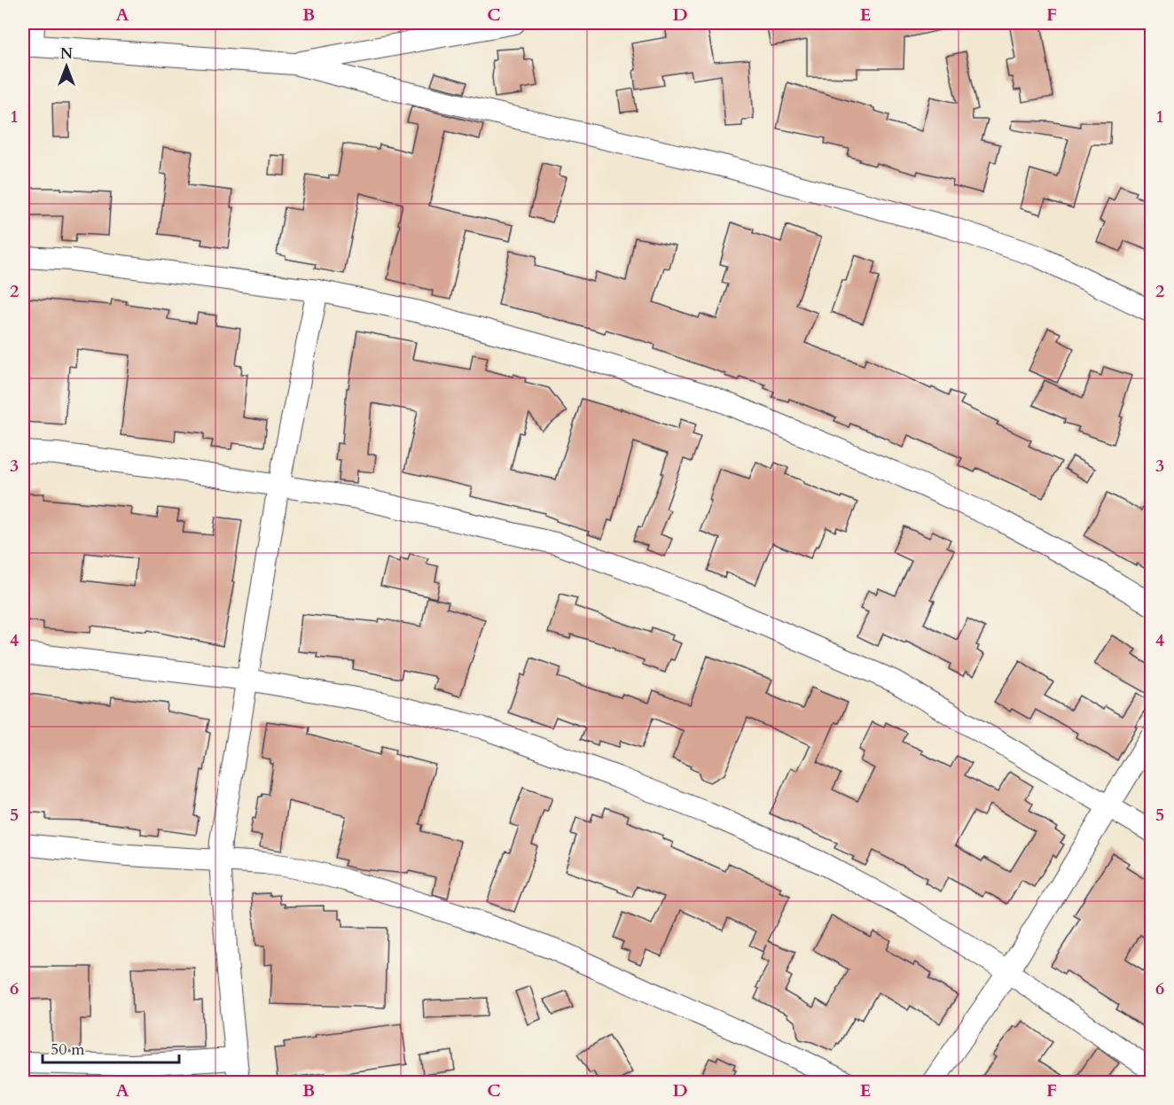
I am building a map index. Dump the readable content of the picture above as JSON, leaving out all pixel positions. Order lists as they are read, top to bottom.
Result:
{
  "scale_bar": "50 m",
  "north": "top",
  "grid": {
    "columns": [
      "A",
      "B",
      "C",
      "D",
      "E",
      "F"
    ],
    "rows": [
      "1",
      "2",
      "3",
      "4",
      "5",
      "6"
    ]
  }
}
